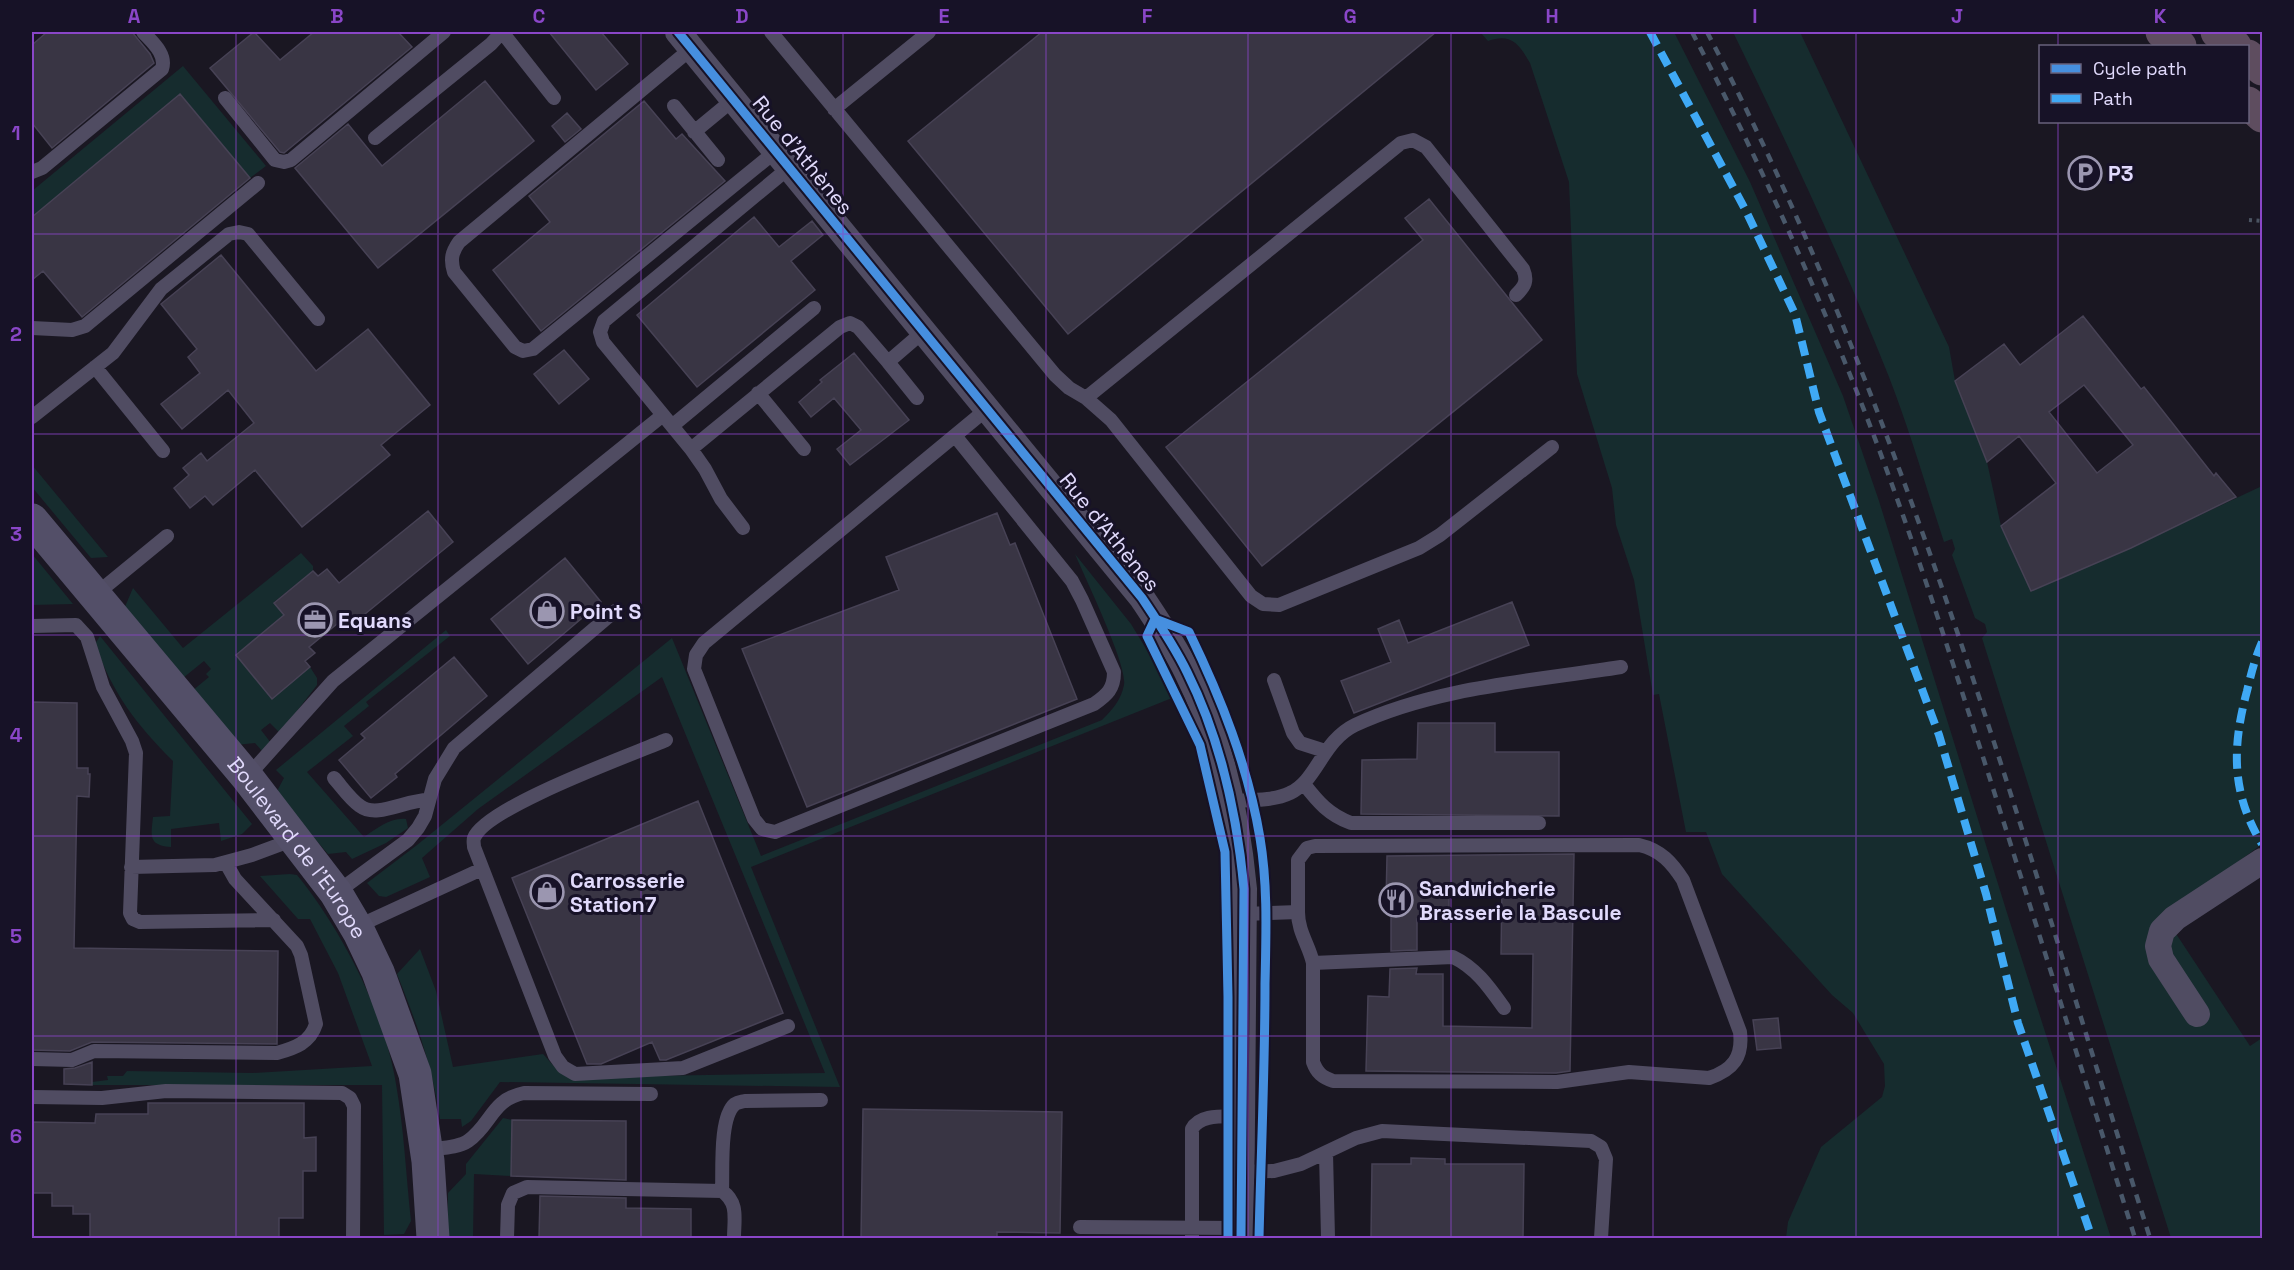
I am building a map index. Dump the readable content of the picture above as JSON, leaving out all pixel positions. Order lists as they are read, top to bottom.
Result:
{
  "streets": {
    "street": ["Rue d'Athènes", "Boulevard de l'Europe"]
  },
  "places": {
    "parking": ["P3"],
    "shop": ["Point S", "Carrosserie Station7"],
    "office": ["Equans"],
    "restaurant": ["Sandwicherie Brasserie la Bascule"]
  },
  "legend": ["Cycle path", "Path"],
  "grid": {
    "columns": [
      "A",
      "B",
      "C",
      "D",
      "E",
      "F",
      "G",
      "H",
      "I",
      "J",
      "K"
    ],
    "rows": [
      "1",
      "2",
      "3",
      "4",
      "5",
      "6"
    ]
  }
}
